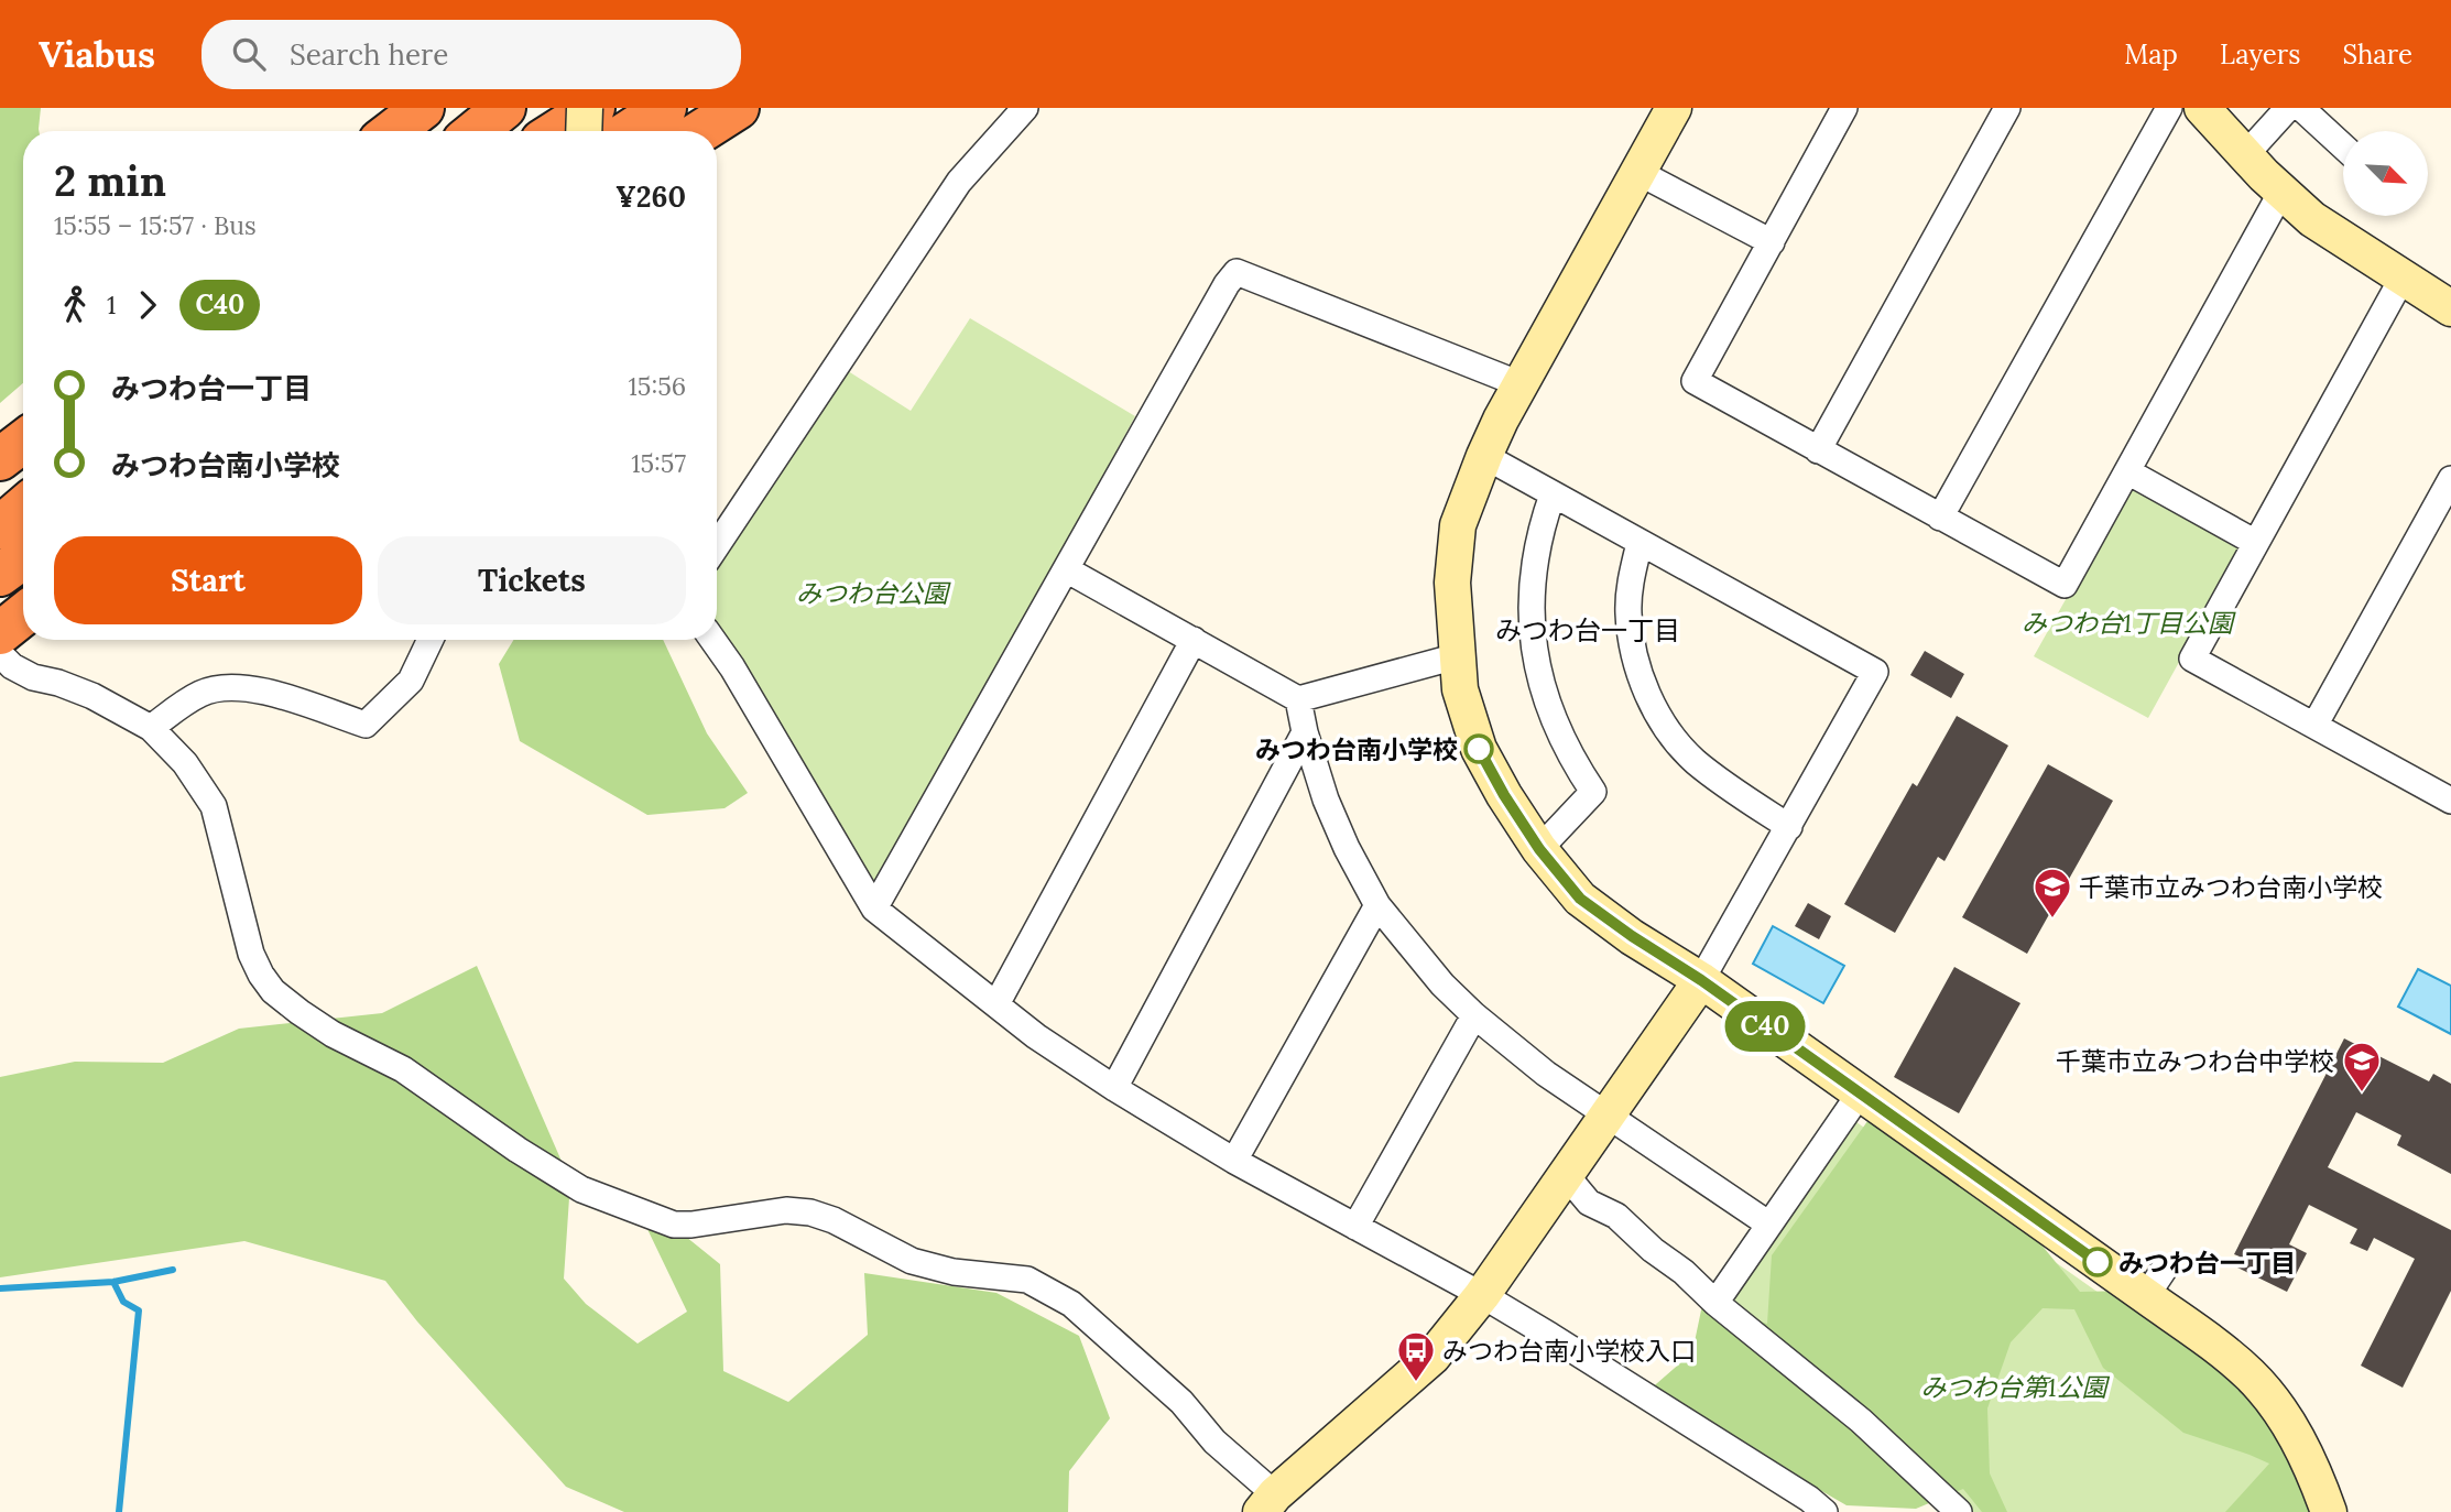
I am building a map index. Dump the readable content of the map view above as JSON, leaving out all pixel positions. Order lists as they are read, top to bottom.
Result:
{
  "districts": ["みつわ台一丁目"],
  "parks": ["みつわ台公園", "みつわ台1丁目公園", "みつわ台第1公園"],
  "places": {
    "other": ["みつわ台南小学校", "みつわ台一丁目"],
    "school or university": ["千葉市立みつわ台南小学校", "千葉市立みつわ台中学校"],
    "bus stop": ["みつわ台南小学校入口"]
  },
  "lines": ["bus line C40"],
  "north": "bottom right",
  "page": {
    "header": "Viabus",
    "search": "Search here",
    "nav": ["Map", "Layers", "Share"],
    "on_map": "C40",
    "heading": ["2 min", "15:55 – 15:57 · Bus", "¥260"],
    "legs": ["1", "C40"],
    "list": [
      {
        "name": "みつわ台一丁目",
        "value": "15:56"
      },
      {
        "name": "みつわ台南小学校",
        "value": "15:57"
      }
    ],
    "buttons": ["Start", "Tickets"]
  }
}
